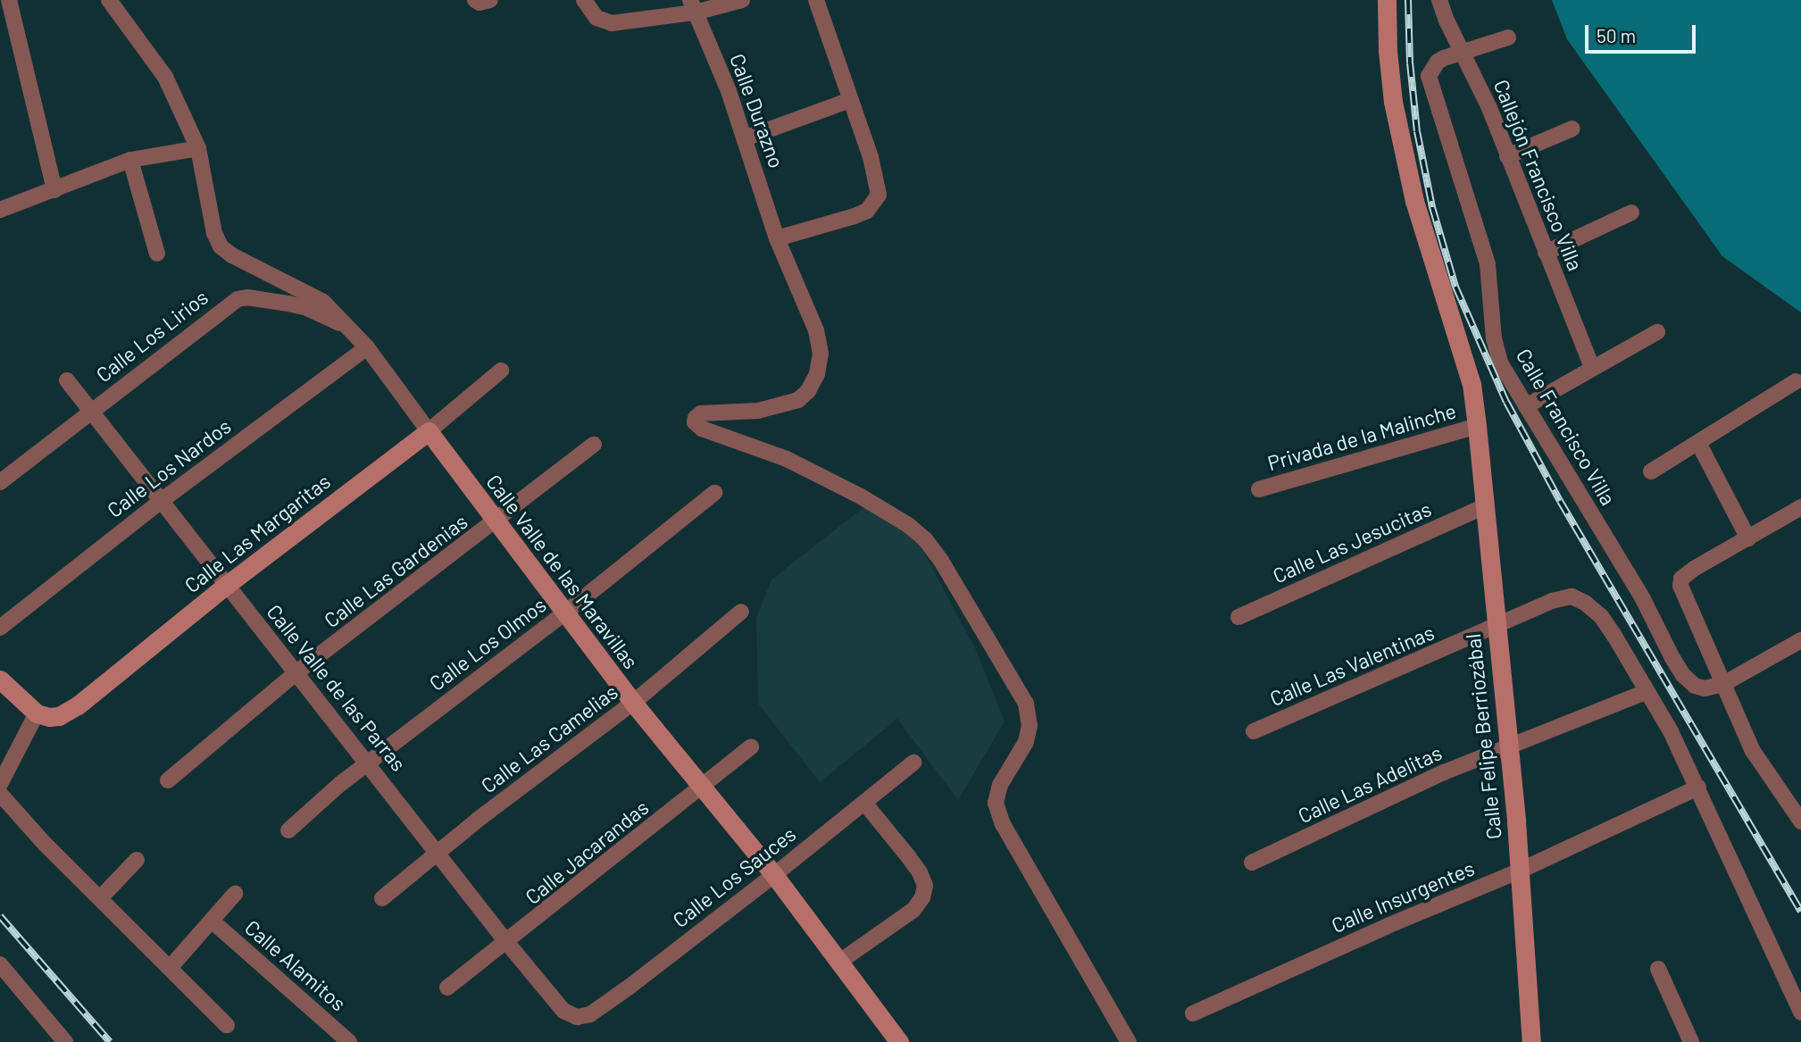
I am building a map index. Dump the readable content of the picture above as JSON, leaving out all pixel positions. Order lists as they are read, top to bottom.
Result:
{
  "streets": {
    "street": [
      "Calle Durazno",
      "Callejón Francisco Villa",
      "Calle Los Lirios",
      "Calle Francisco Villa",
      "Privada de la Malinche",
      "Calle Los Nardos",
      "Calle Las Margaritas",
      "Calle Las Jesucitas",
      "Calle Las Gardenias",
      "Calle Valle de las Maravillas",
      "Calle Los Olmos",
      "Calle Las Valentinas",
      "Calle Valle de las Parras",
      "Calle Felipe Berriozábal",
      "Calle Las Camelias",
      "Calle Las Adelitas",
      "Calle Jacarandas",
      "Calle Los Sauces",
      "Calle Insurgentes",
      "Calle Alamitos"
    ]
  },
  "crossings": [
    ["Callejón Francisco Villa", "Calle Francisco Villa"],
    ["Calle Los Lirios", "Calle Valle de las Maravillas"],
    ["Calle Los Lirios", "Calle Valle de las Parras"],
    ["Privada de la Malinche", "Calle Felipe Berriozábal"],
    ["Calle Los Nardos", "Calle Valle de las Maravillas"],
    ["Calle Los Nardos", "Calle Valle de las Parras"],
    ["Calle Las Margaritas", "Calle Valle de las Maravillas"],
    ["Calle Las Margaritas", "Calle Valle de las Parras"],
    ["Calle Las Jesucitas", "Calle Felipe Berriozábal"],
    ["Calle Las Gardenias", "Calle Valle de las Maravillas"],
    ["Calle Las Gardenias", "Calle Valle de las Parras"],
    ["Calle Valle de las Maravillas", "Calle Los Olmos"],
    ["Calle Valle de las Maravillas", "Calle Las Camelias"],
    ["Calle Valle de las Maravillas", "Calle Jacarandas"],
    ["Calle Valle de las Maravillas", "Calle Los Sauces"],
    ["Calle Los Olmos", "Calle Valle de las Parras"],
    ["Calle Las Valentinas", "Calle Felipe Berriozábal"],
    ["Calle Las Valentinas", "Calle Las Adelitas"],
    ["Calle Valle de las Parras", "Calle Las Camelias"],
    ["Calle Valle de las Parras", "Calle Jacarandas"],
    ["Calle Valle de las Parras", "Calle Los Sauces"],
    ["Calle Felipe Berriozábal", "Calle Las Adelitas"],
    ["Calle Felipe Berriozábal", "Calle Insurgentes"]
  ],
  "scale_bar": "50 m"
}
